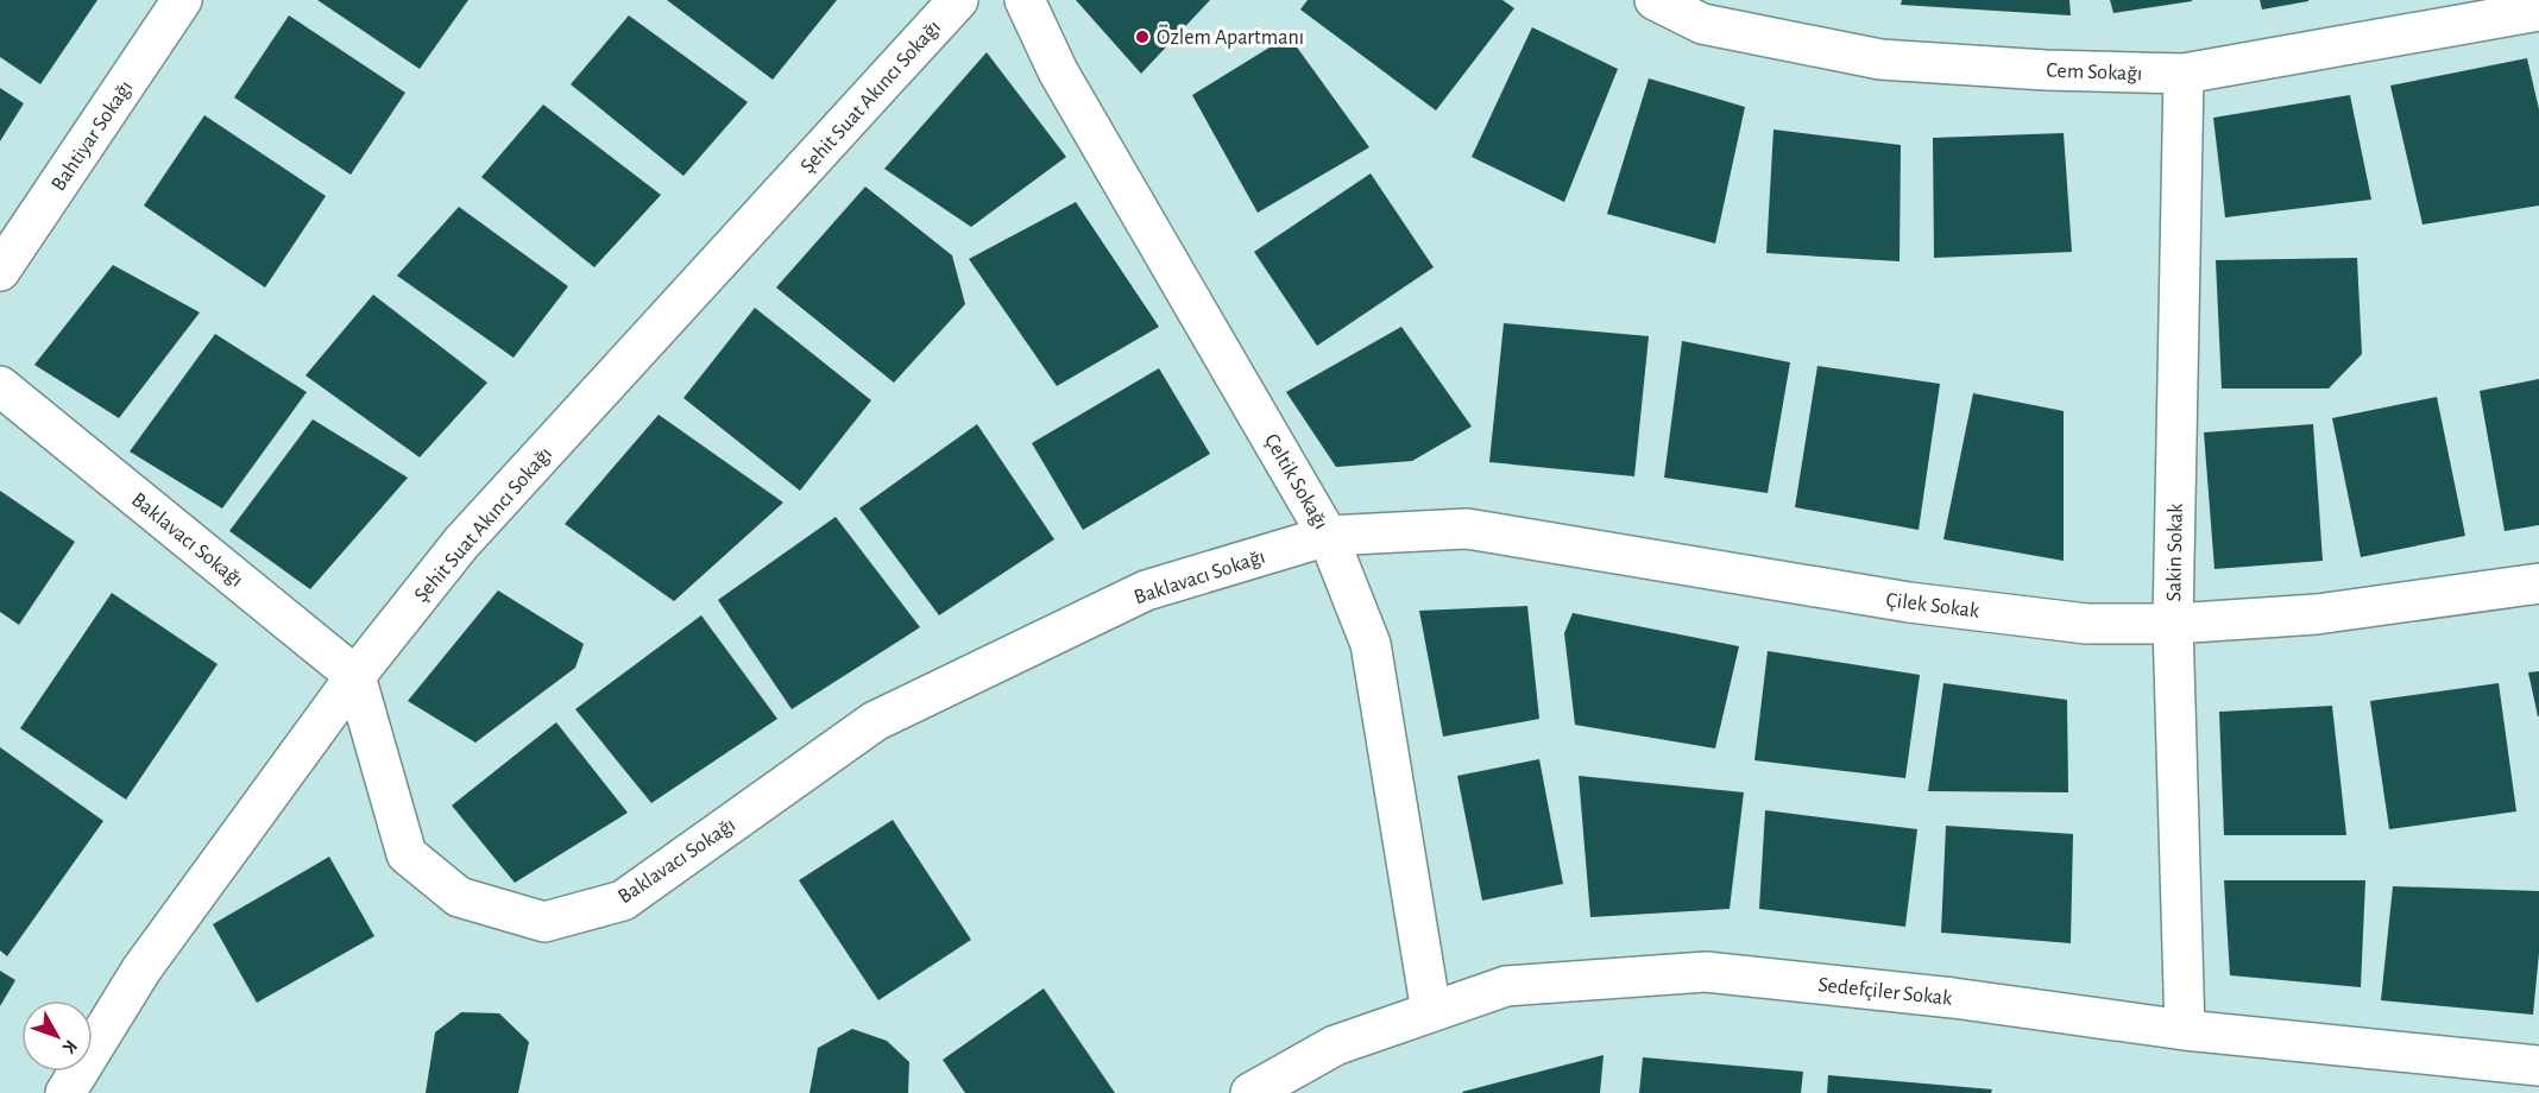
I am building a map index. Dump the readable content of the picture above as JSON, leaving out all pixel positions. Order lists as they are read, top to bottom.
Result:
{
  "streets": {
    "street": [
      "Cem Sokağı",
      "Şehit Suat Akıncı Sokağı",
      "Bahtiyar Sokağı",
      "Çeltik Sokağı",
      "Baklavacı Sokağı",
      "Sakin Sokak",
      "Çilek Sokak",
      "Sedefçiler Sokak"
    ]
  },
  "crossings": [
    ["Cem Sokağı", "Sakin Sokak"],
    ["Şehit Suat Akıncı Sokağı", "Baklavacı Sokağı"],
    ["Çeltik Sokağı", "Baklavacı Sokağı"],
    ["Çeltik Sokağı", "Çilek Sokak"],
    ["Çeltik Sokağı", "Sedefçiler Sokak"],
    ["Baklavacı Sokağı", "Çilek Sokak"],
    ["Sakin Sokak", "Çilek Sokak"],
    ["Sakin Sokak", "Sedefçiler Sokak"]
  ],
  "places": ["Özlem Apartmanı"],
  "north": "bottom right"
}
